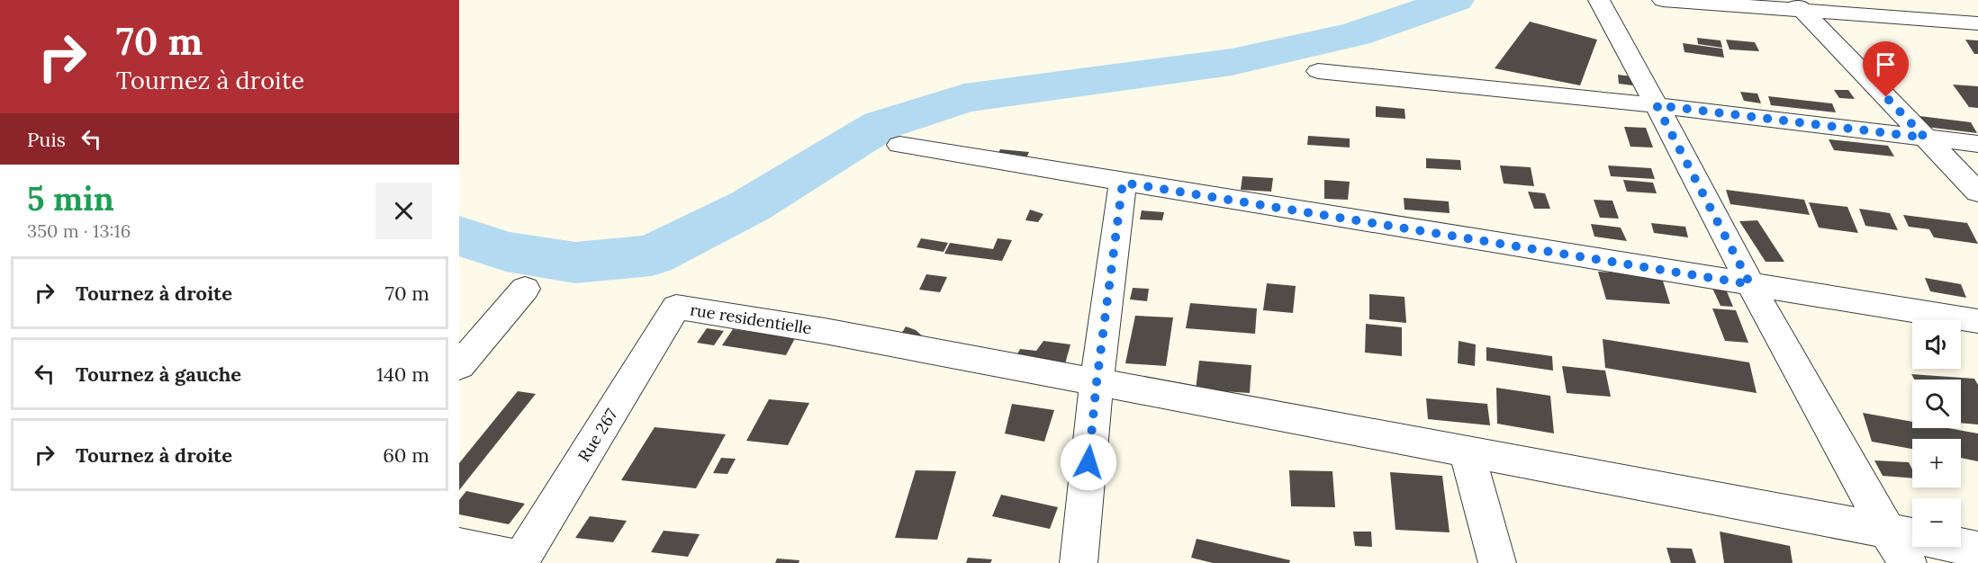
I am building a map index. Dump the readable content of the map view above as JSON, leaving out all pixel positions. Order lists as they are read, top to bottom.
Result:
{
  "streets": {
    "street": ["rue residentielle", "Rue 267"]
  },
  "crossings": [
    ["rue residentielle", "Rue 267"]
  ],
  "page": {
    "turn": ["70 m", "Tournez à droite"],
    "then": "Puis",
    "heading": ["5 min", "350 m · 13:16"],
    "list": [
      {
        "name": "Tournez à droite",
        "value": "70 m"
      },
      {
        "name": "Tournez à gauche",
        "value": "140 m"
      },
      {
        "name": "Tournez à droite",
        "value": "60 m"
      }
    ],
    "map_buttons": ["+", "−"]
  }
}
